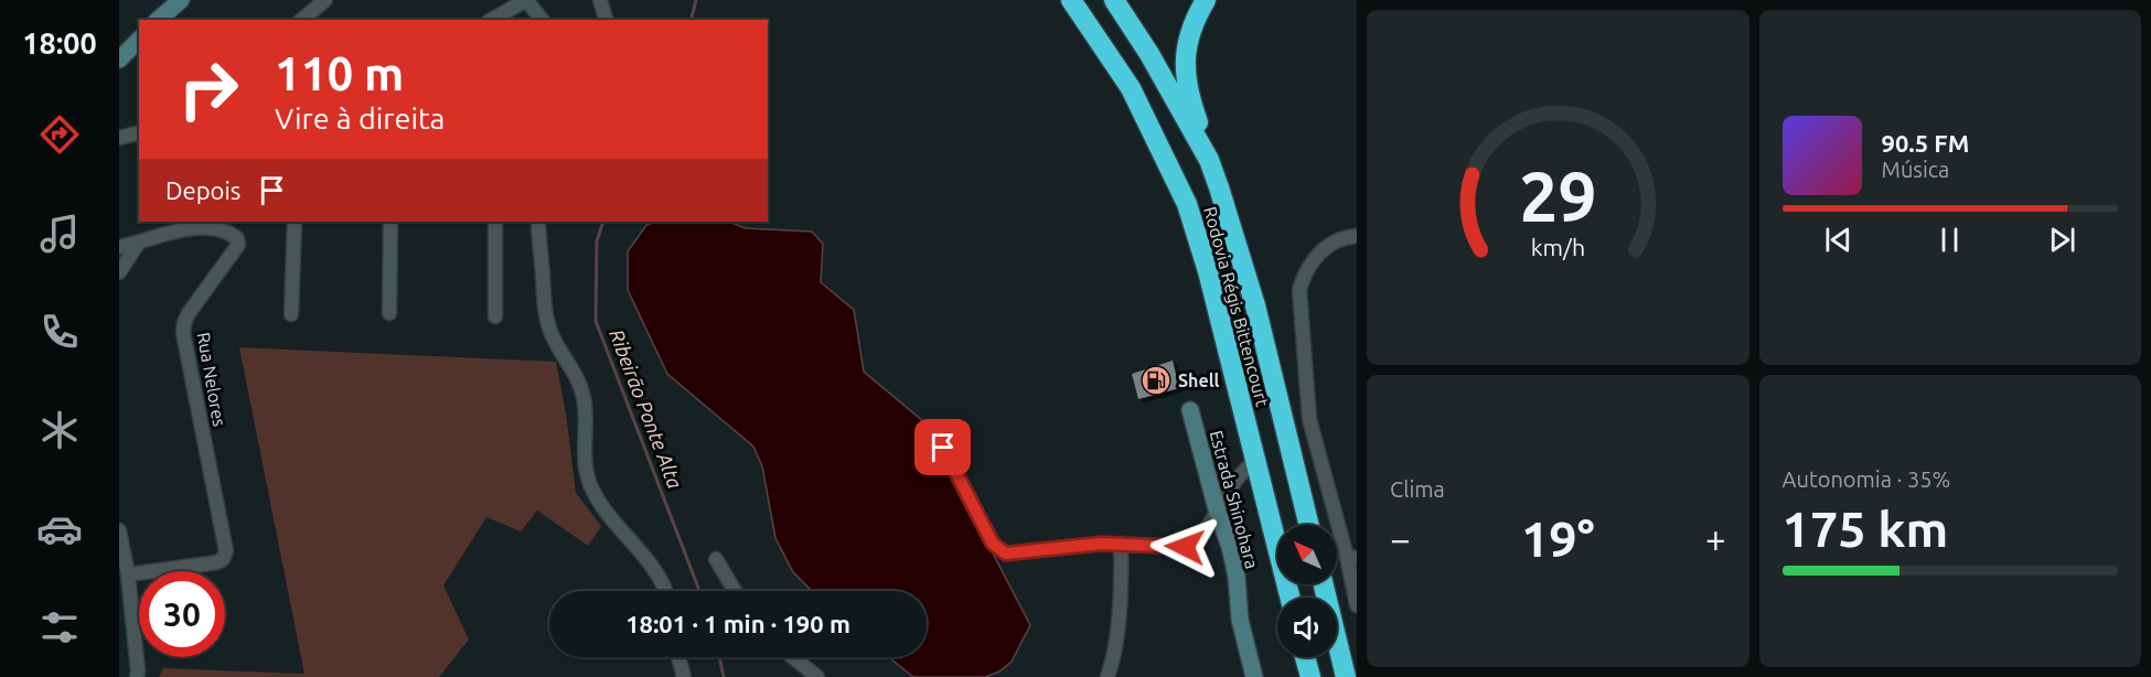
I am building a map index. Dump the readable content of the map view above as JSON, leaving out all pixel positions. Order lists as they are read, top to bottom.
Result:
{
  "streets": {
    "highway": ["Rodovia Régis Bittencourt"],
    "street": ["Rua Nelores", "Estrada Shinohara"]
  },
  "water": ["Ribeirão Ponte Alta"],
  "places": {
    "fuel station": ["Shell"]
  },
  "north": "top left",
  "page": {
    "tabs": "18:00",
    "turn": ["110 m", "Vire à direita"],
    "song": ["90.5 FM", "Música"],
    "then": "Depois",
    "tile": [
      "Clima",
      ["Autonomia · 35%", "175 km"]
    ],
    "heat": ["−", "19°", "+"],
    "limit": "30",
    "trip": "18:01 · 1 min · 190 m",
    "gauge": ["29", "km/h"]
  }
}
